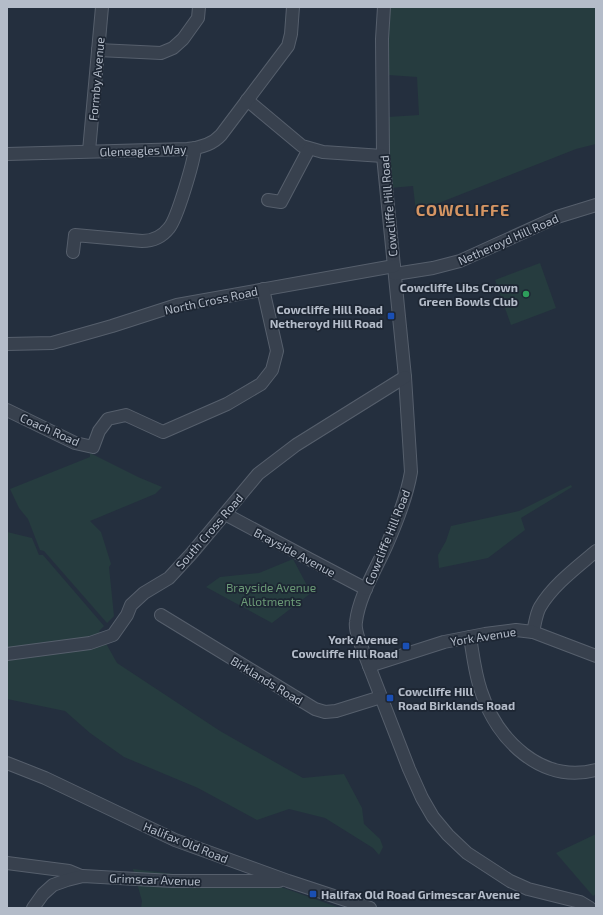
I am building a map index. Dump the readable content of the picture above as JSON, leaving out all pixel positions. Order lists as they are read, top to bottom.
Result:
{
  "streets": {
    "street": [
      "Formby Avenue",
      "Gleneagles Way",
      "Cowcliffe Hill Road",
      "Netheroyd Hill Road",
      "North Cross Road",
      "Coach Road",
      "South Cross Road",
      "Brayside Avenue",
      "York Avenue",
      "Birklands Road",
      "Halifax Old Road",
      "Grimscar Avenue"
    ]
  },
  "crossings": [
    ["Formby Avenue", "Gleneagles Way"],
    ["Cowcliffe Hill Road", "Netheroyd Hill Road"],
    ["Cowcliffe Hill Road", "North Cross Road"],
    ["Cowcliffe Hill Road", "South Cross Road"],
    ["Cowcliffe Hill Road", "Brayside Avenue"],
    ["Cowcliffe Hill Road", "York Avenue"],
    ["Cowcliffe Hill Road", "Birklands Road"],
    ["Netheroyd Hill Road", "North Cross Road"],
    ["North Cross Road", "Coach Road"],
    ["South Cross Road", "Brayside Avenue"],
    ["Halifax Old Road", "Grimscar Avenue"]
  ],
  "districts": ["COWCLIFFE"],
  "parks": ["Brayside Avenue Allotments"],
  "places": {
    "other": ["Cowcliffe Libs Crown Green Bowls Club"],
    "transit": [
      "Cowcliffe Hill Road Netheroyd Hill Road",
      "York Avenue Cowcliffe Hill Road",
      "Cowcliffe Hill Road Birklands Road",
      "Halifax Old Road Grimescar Avenue"
    ]
  }
}
